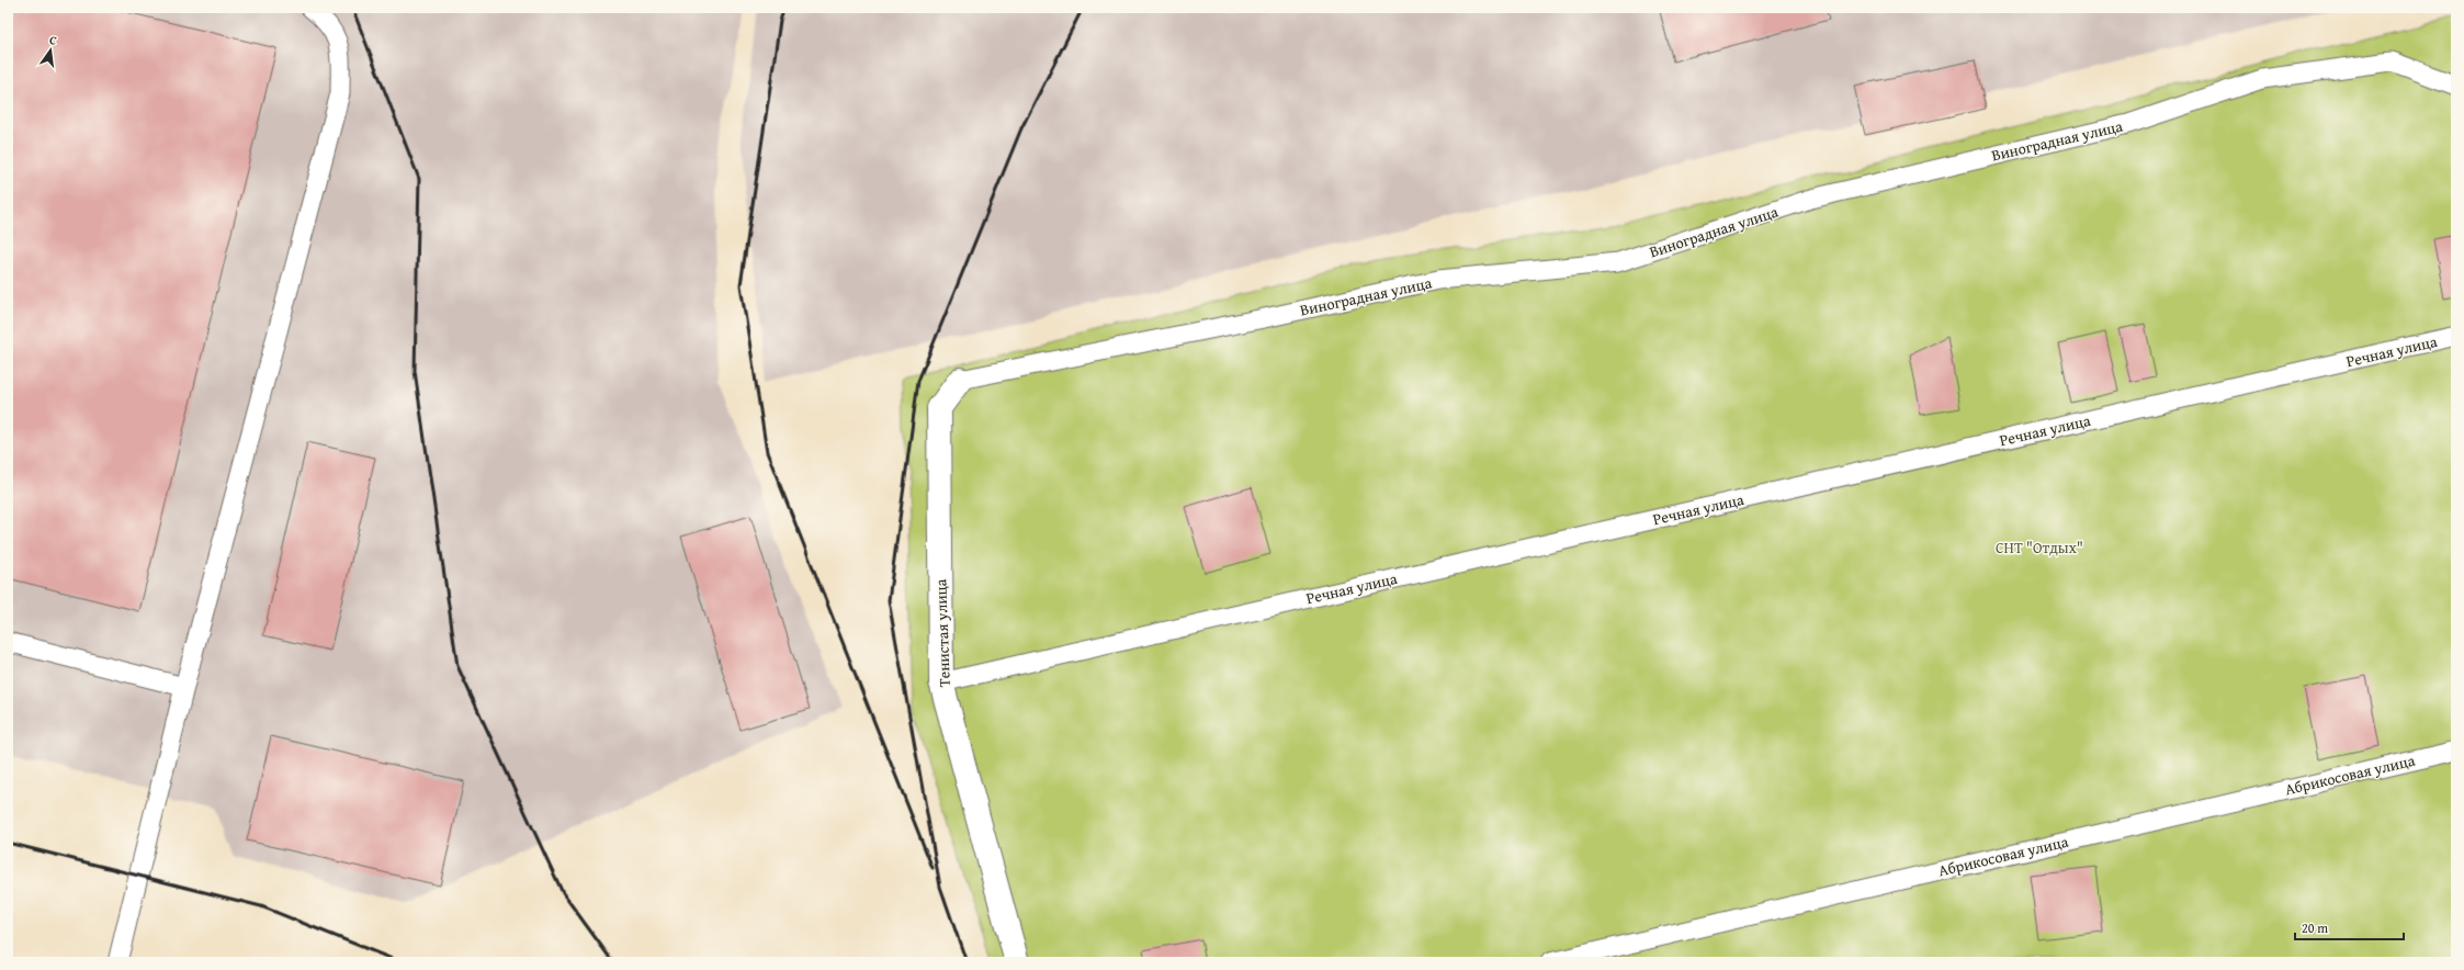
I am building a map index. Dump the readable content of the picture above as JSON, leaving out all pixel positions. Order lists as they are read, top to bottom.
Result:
{
  "streets": {
    "street": ["Тенистая улица"],
    "lane": ["Виноградная улица", "Речная улица", "Абрикосовая улица"]
  },
  "crossings": [
    ["Виноградная улица", "Тенистая улица"],
    ["Речная улица", "Тенистая улица"]
  ],
  "parks": ["СНТ \"Отдых\""],
  "scale_bar": "20 m",
  "north": "top"
}
